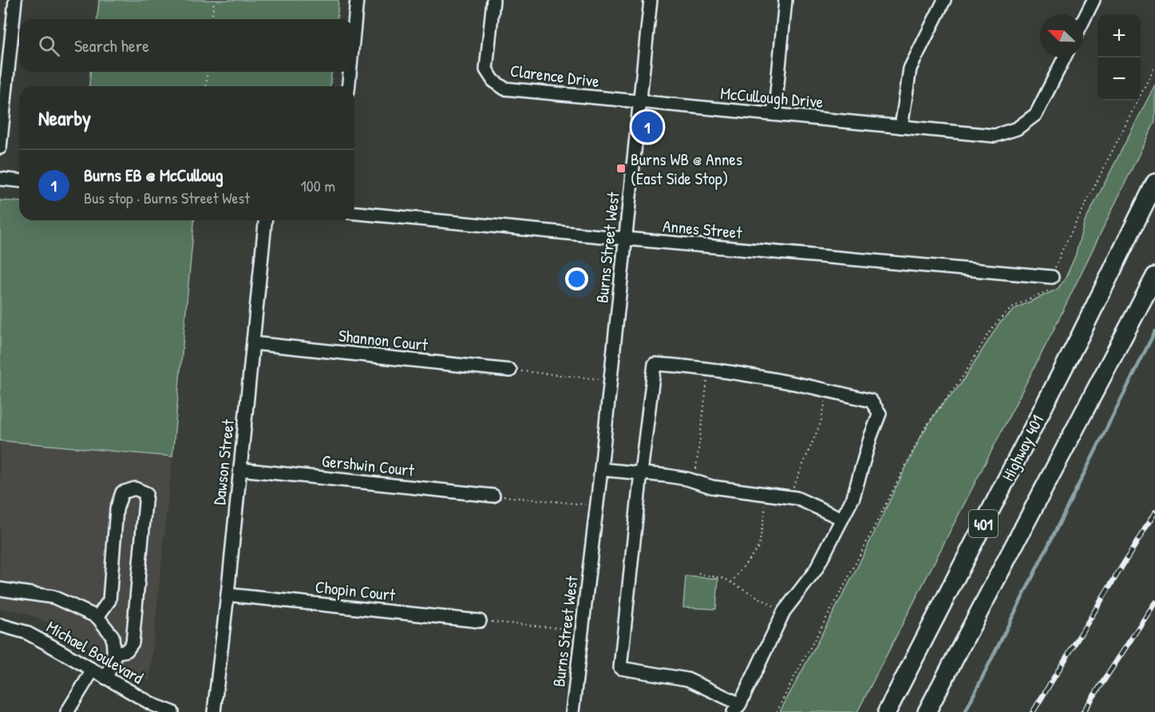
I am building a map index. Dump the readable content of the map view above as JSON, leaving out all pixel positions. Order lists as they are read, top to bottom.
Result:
{
  "streets": {
    "highway": ["Highway 401", "401"],
    "street": [
      "Clarence Drive",
      "McCullough Drive",
      "Annes Street",
      "Burns Street West",
      "Shannon Court",
      "Dawson Street",
      "Gershwin Court",
      "Chopin Court",
      "Michael Boulevard"
    ]
  },
  "crossings": [
    ["Clarence Drive", "McCullough Drive"],
    ["Clarence Drive", "Burns Street West"],
    ["McCullough Drive", "Burns Street West"],
    ["Annes Street", "Burns Street West"],
    ["Shannon Court", "Dawson Street"],
    ["Dawson Street", "Gershwin Court"],
    ["Dawson Street", "Chopin Court"]
  ],
  "places": {
    "transit": ["Burns WB @ Annes (East Side Stop)"]
  },
  "north": "top left",
  "page": {
    "map_buttons": ["+", "−"],
    "search": "Search here",
    "heading": "Nearby",
    "pins": "1",
    "list": [
      {
        "mark": "1",
        "name": "Burns EB @ McCulloug",
        "note": "Bus stop · Burns Street West",
        "value": "100 m"
      }
    ]
  }
}
